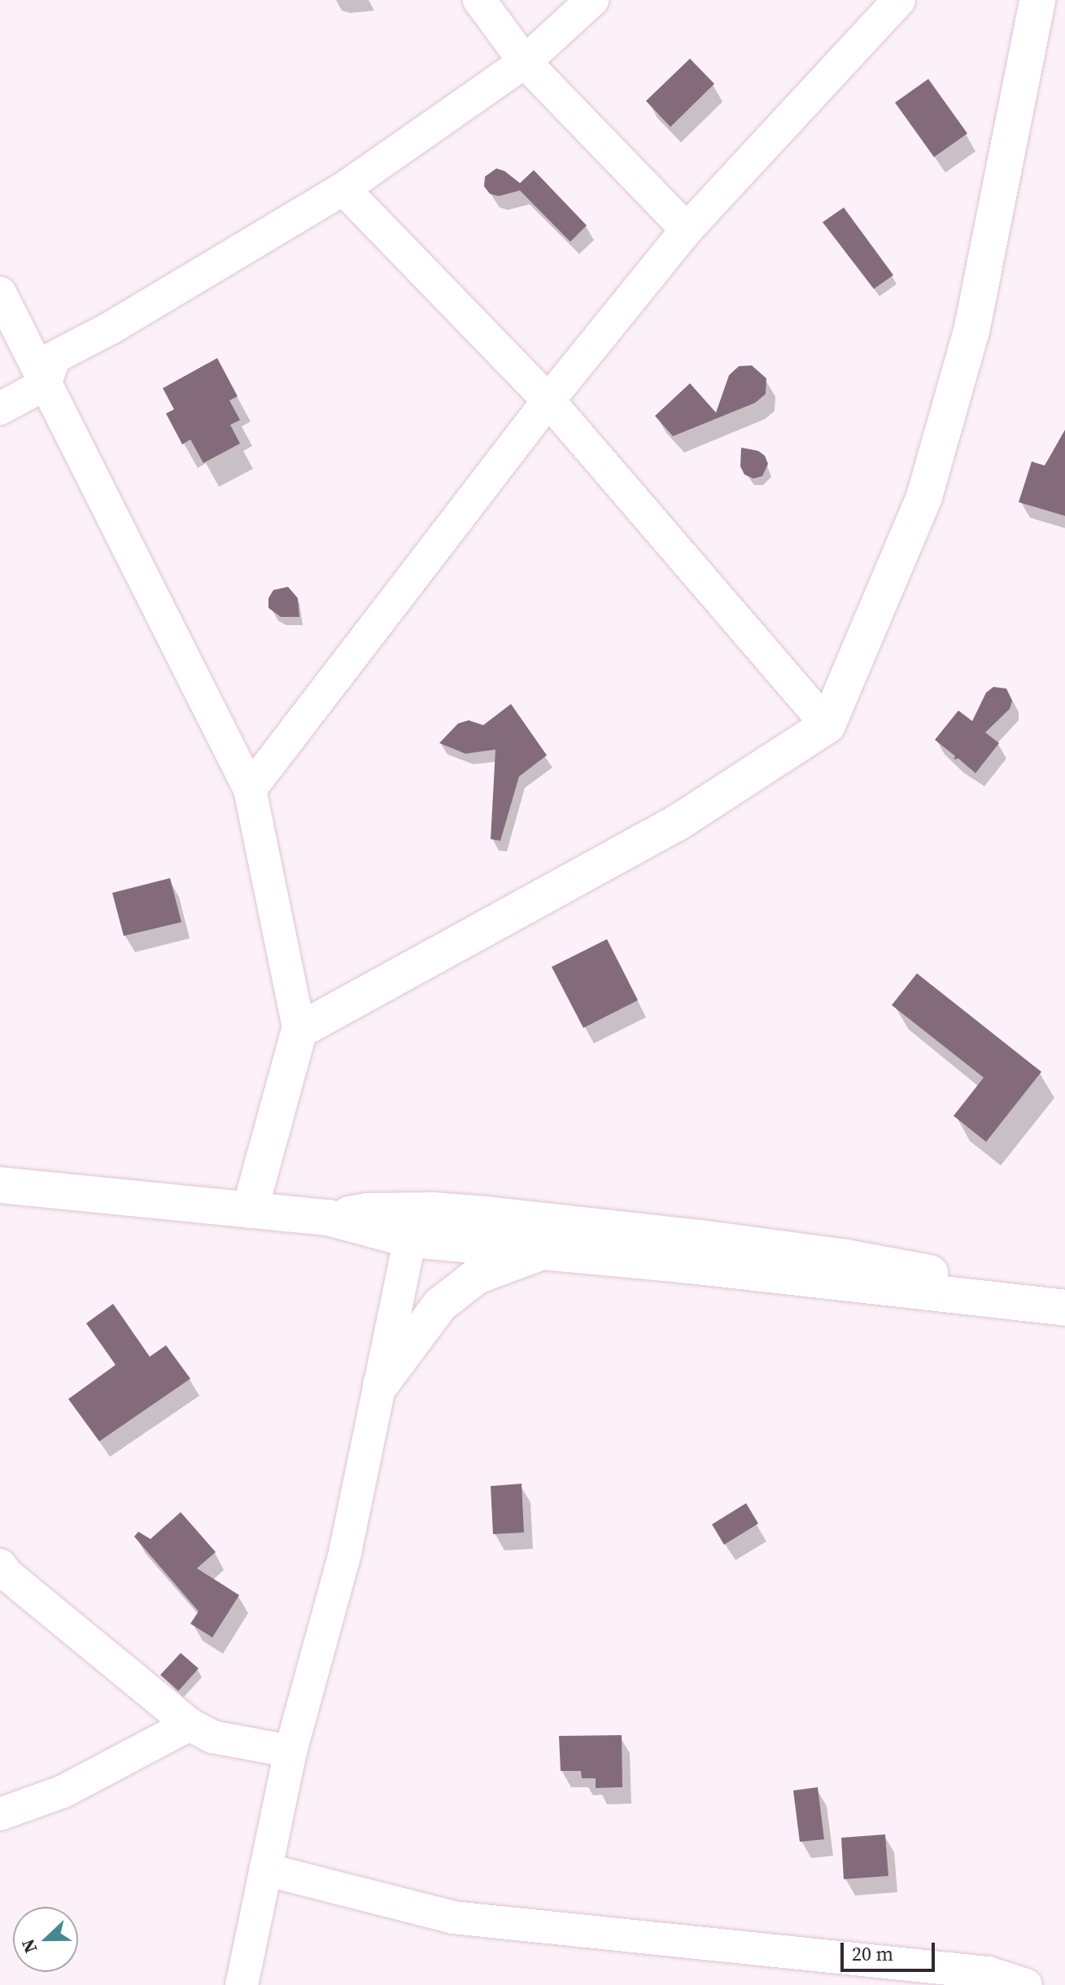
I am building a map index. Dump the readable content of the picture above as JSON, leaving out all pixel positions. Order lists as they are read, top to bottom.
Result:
{
  "scale_bar": "20 m",
  "north": "left"
}
